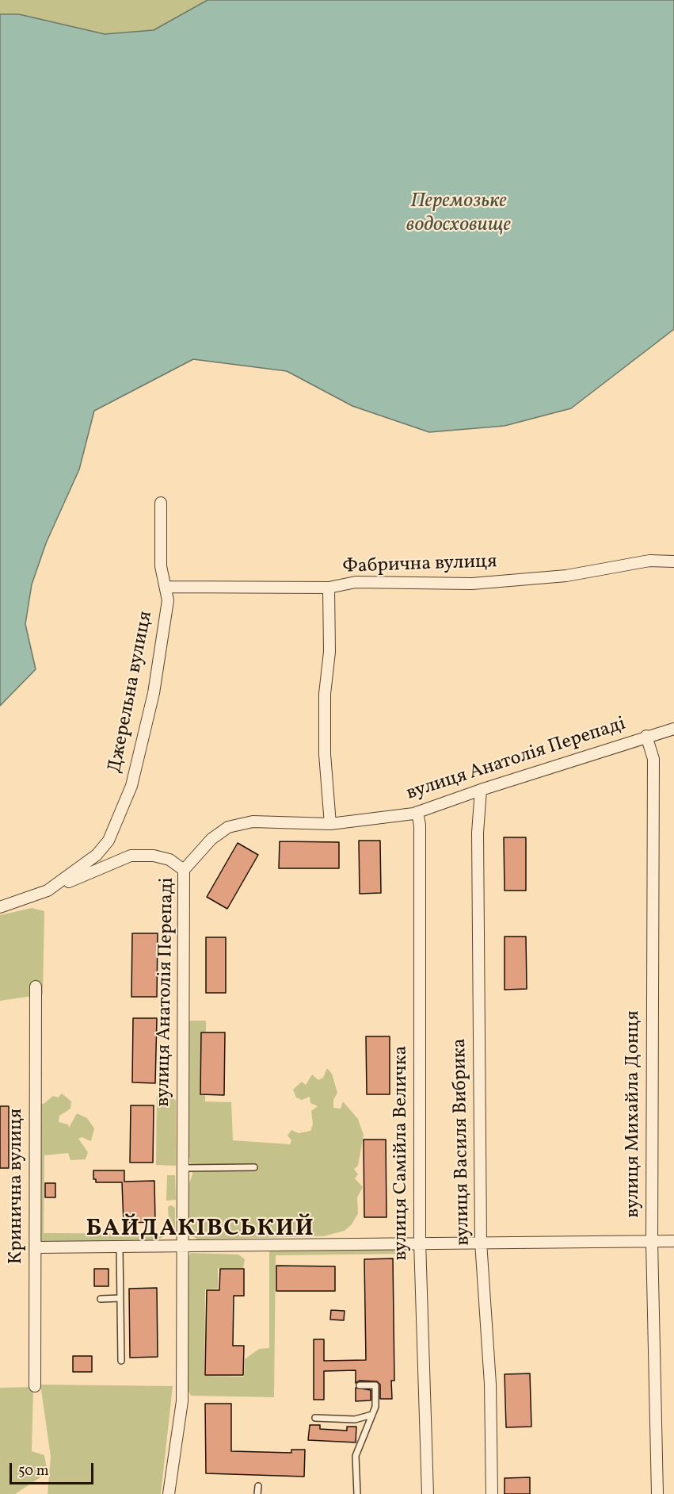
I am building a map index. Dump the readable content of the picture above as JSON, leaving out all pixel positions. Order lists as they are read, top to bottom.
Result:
{
  "streets": {
    "street": [
      "Фабрична вулиця",
      "Джерельна вулиця",
      "вулиця Анатолія Перепаді",
      "вулиця Михайла Донця",
      "вулиця Василя Вибрика",
      "вулиця Самійла Величка",
      "Кринична вулиця"
    ]
  },
  "crossings": [
    ["Фабрична вулиця", "Джерельна вулиця"],
    ["вулиця Анатолія Перепаді", "вулиця Михайла Донця"],
    ["вулиця Анатолія Перепаді", "вулиця Василя Вибрика"],
    ["вулиця Анатолія Перепаді", "вулиця Самійла Величка"]
  ],
  "districts": ["БАЙДАКІВСЬКИЙ"],
  "water": ["Перемозьке водосховище"],
  "scale_bar": "50 m"
}
